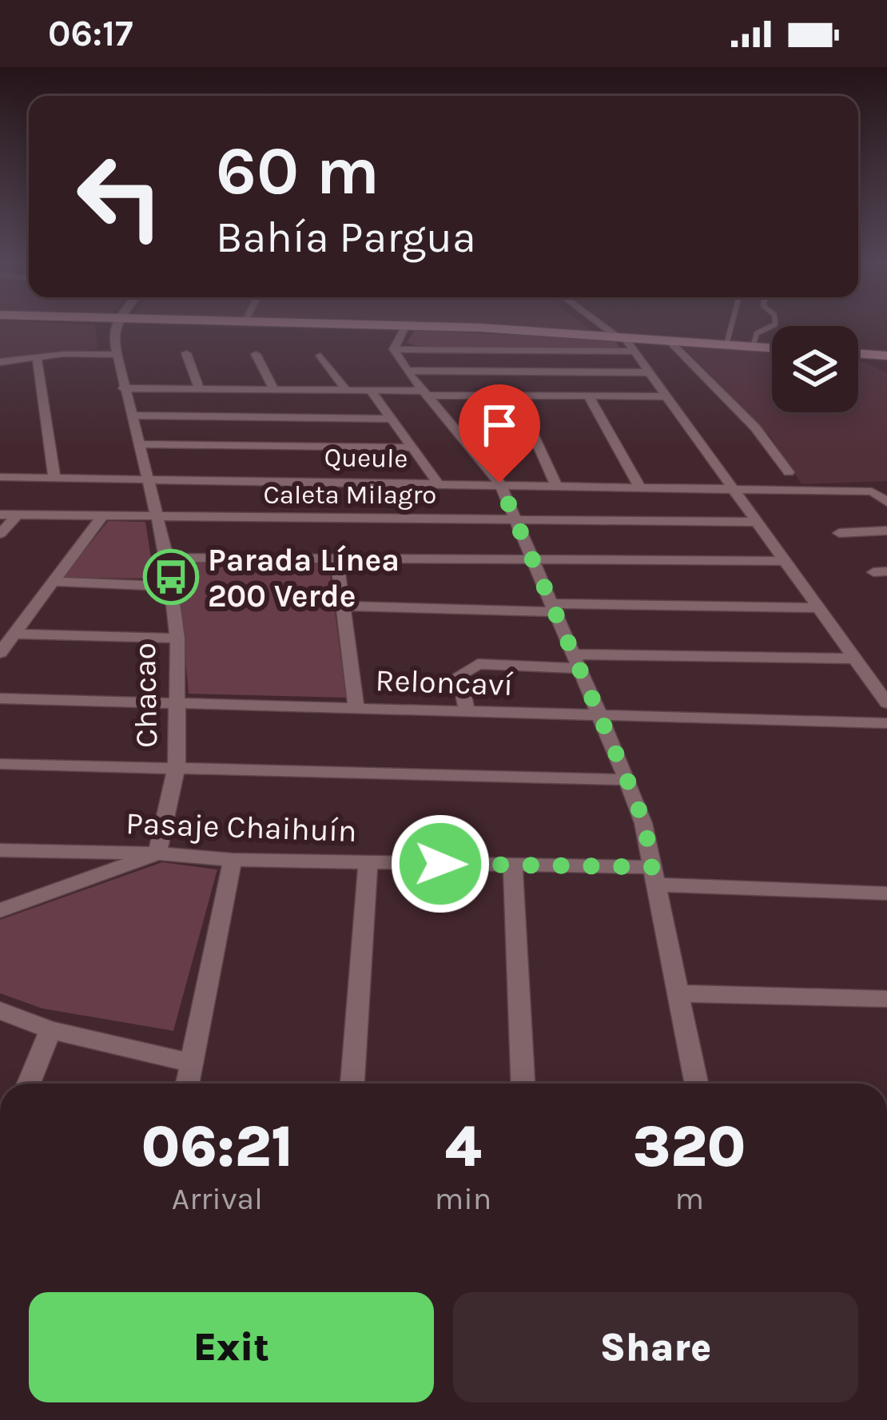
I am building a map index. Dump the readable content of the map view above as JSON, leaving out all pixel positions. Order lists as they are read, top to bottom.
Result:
{
  "streets": {
    "street": [
      "Queule",
      "Caleta Milagro",
      "Reloncaví",
      "Chacao",
      "Pasaje Chaihuín"
    ]
  },
  "crossings": [
    ["Queule", "Chacao"],
    ["Caleta Milagro", "Chacao"],
    ["Reloncaví", "Chacao"],
    ["Chacao", "Pasaje Chaihuín"]
  ],
  "places": {
    "bus stop": ["Parada Línea 200 Verde"]
  },
  "page": {
    "status": "06:17",
    "turn": ["60 m", "Bahía Pargua"],
    "eta": [
      "06:21",
      "Arrival",
      "4",
      "min",
      "320",
      "m"
    ],
    "buttons": ["Exit", "Share"]
  }
}
